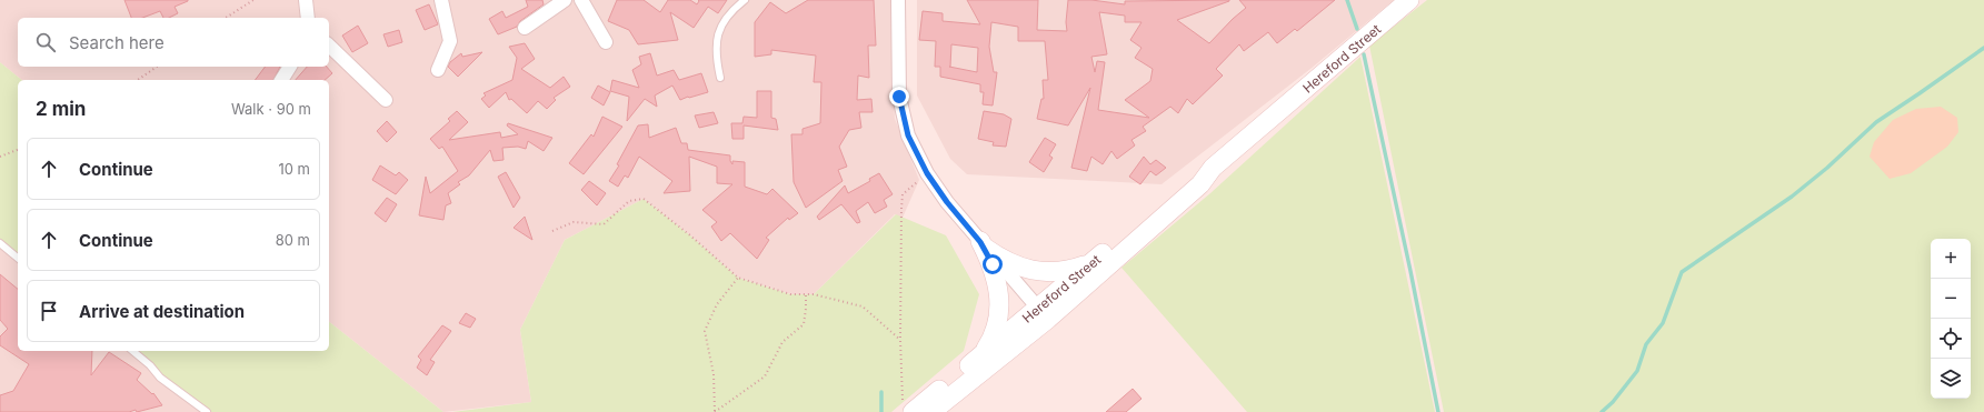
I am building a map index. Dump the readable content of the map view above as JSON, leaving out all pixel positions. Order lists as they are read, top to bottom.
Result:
{
  "streets": {
    "main road": ["Hereford Street"]
  },
  "page": {
    "search": "Search here",
    "heading": ["2 min", "Walk · 90 m"],
    "list": [
      ["Continue", "10 m"],
      ["Continue", "80 m"],
      "Arrive at destination"
    ],
    "map_buttons": ["+", "−"]
  }
}
